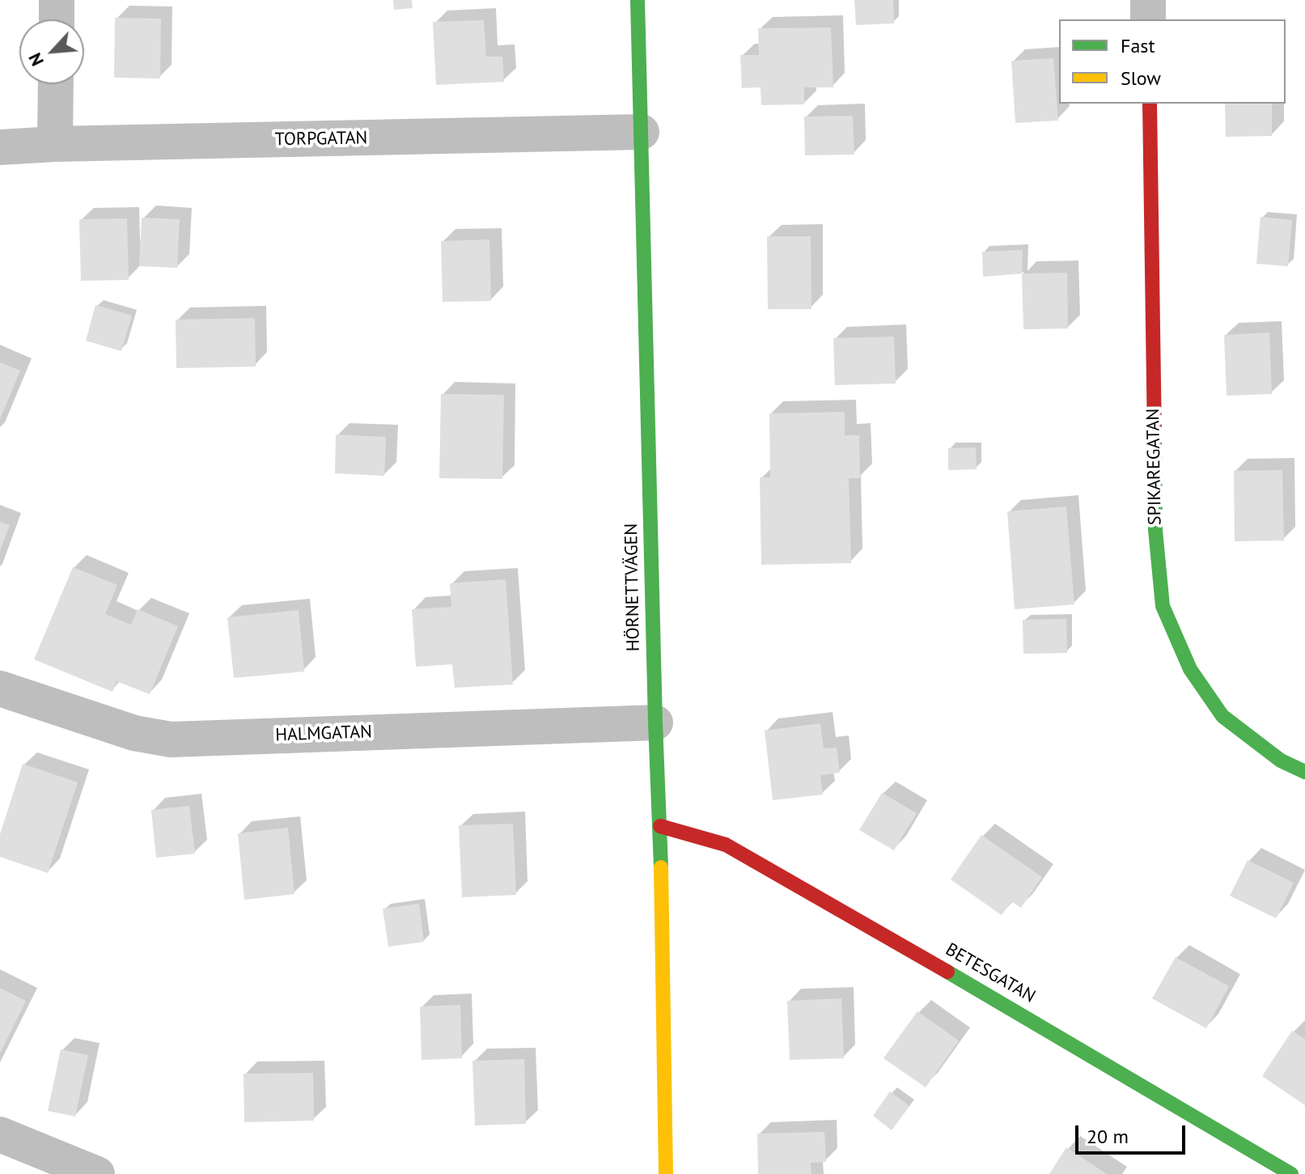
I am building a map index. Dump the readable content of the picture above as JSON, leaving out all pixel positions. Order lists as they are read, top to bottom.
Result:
{
  "streets": {
    "street": [
      "TORPGATAN",
      "SPIKAREGATAN",
      "HÖRNETTVÄGEN",
      "HALMGATAN",
      "BETESGATAN"
    ]
  },
  "crossings": [
    ["TORPGATAN", "HÖRNETTVÄGEN"],
    ["HÖRNETTVÄGEN", "HALMGATAN"],
    ["HÖRNETTVÄGEN", "BETESGATAN"]
  ],
  "legend": ["Fast", "Slow"],
  "scale_bar": "20 m",
  "north": "bottom left"
}
